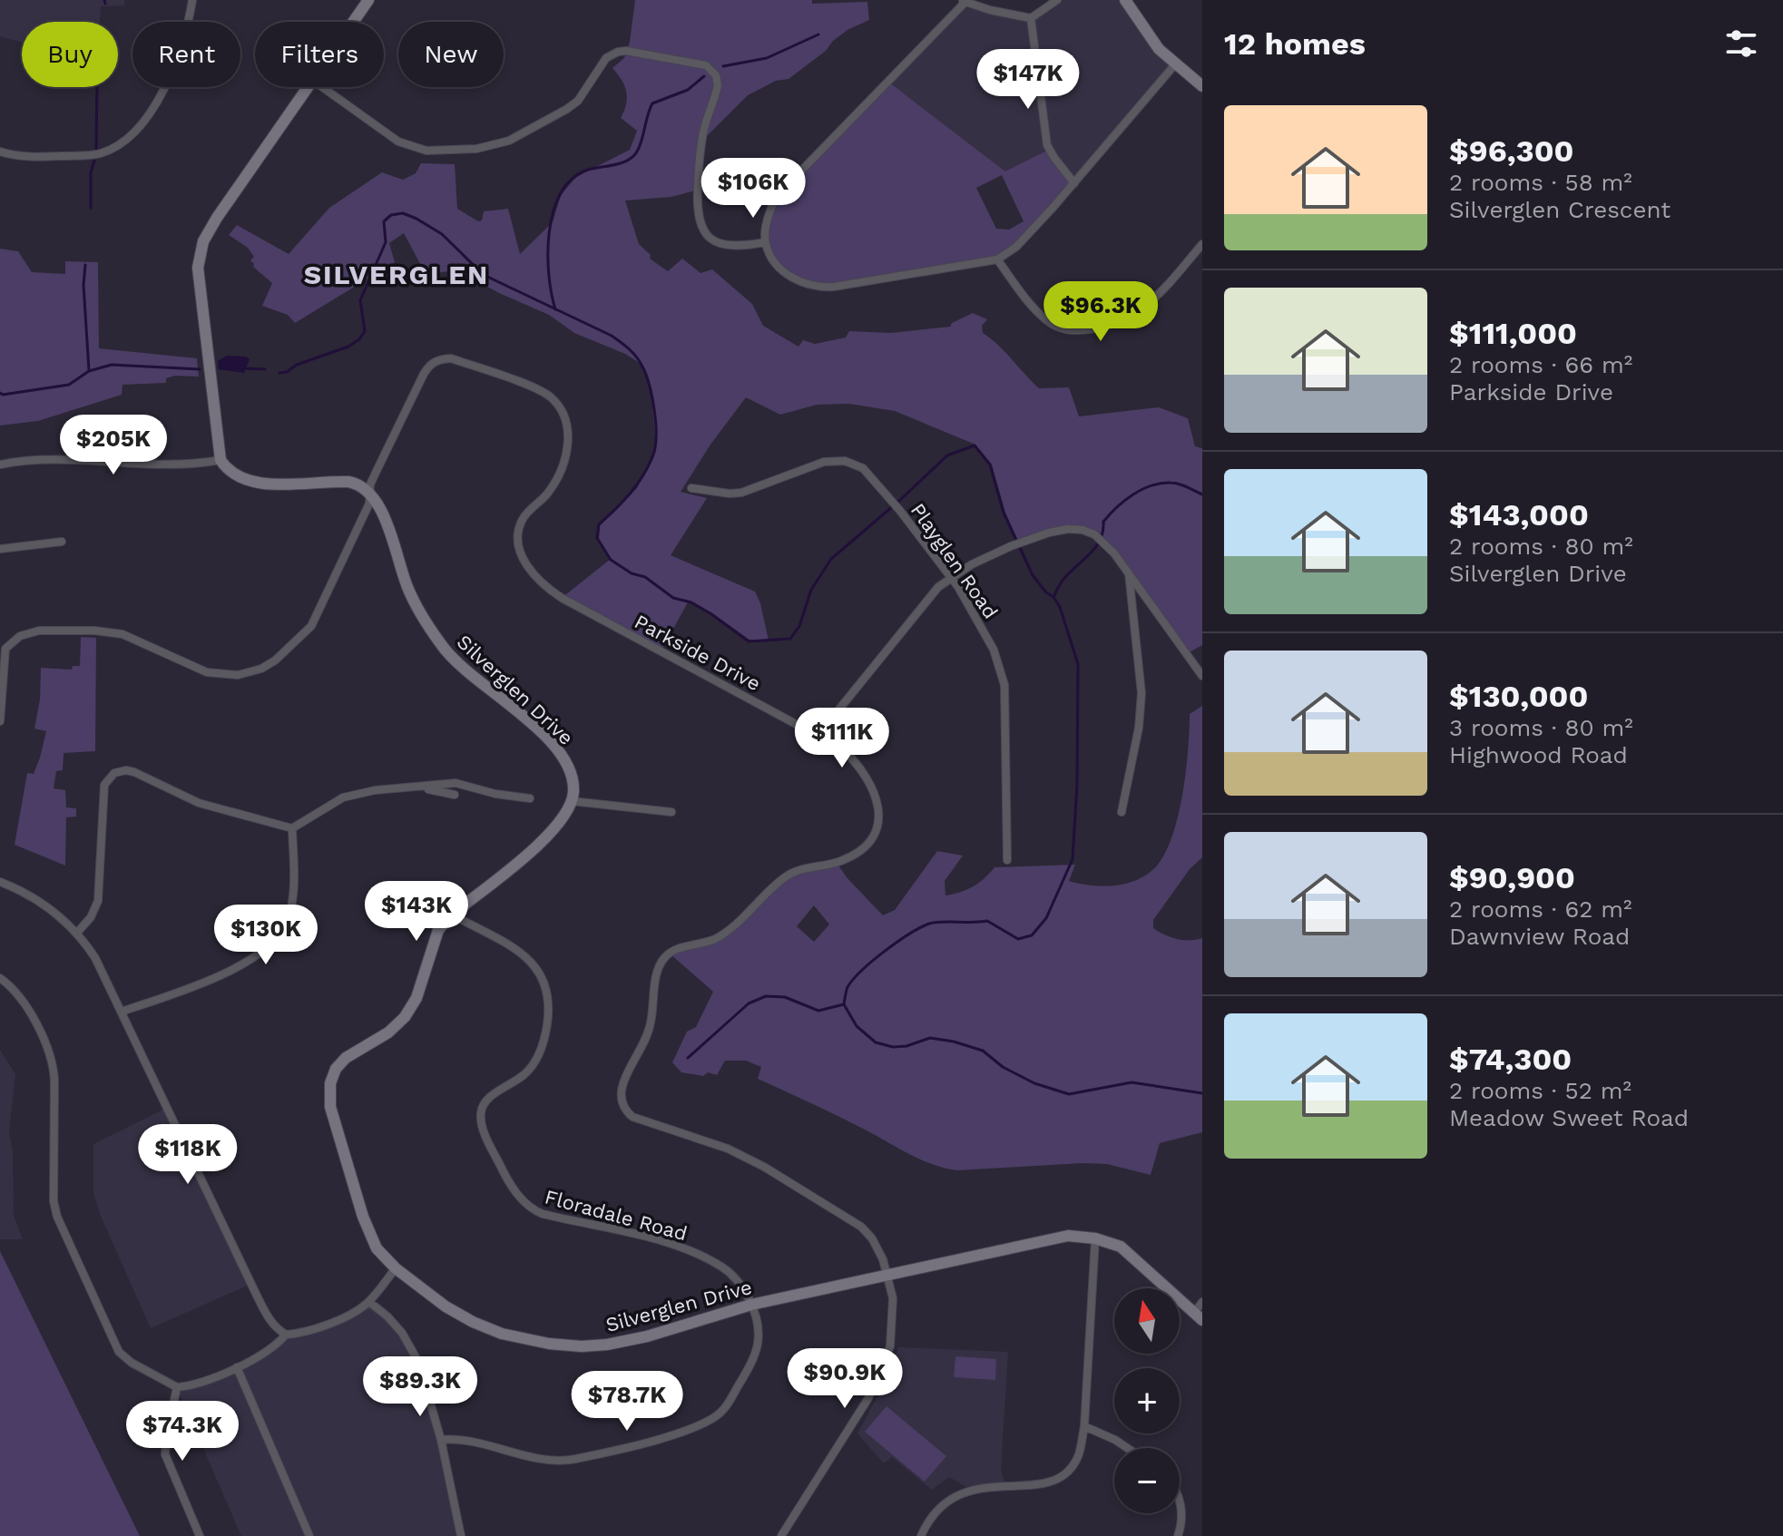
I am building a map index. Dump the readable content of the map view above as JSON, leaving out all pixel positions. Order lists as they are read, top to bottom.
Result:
{
  "streets": {
    "street": [
      "Playglen Road",
      "Parkside Drive",
      "Silverglen Drive",
      "Floradale Road"
    ]
  },
  "crossings": [
    ["Parkside Drive", "Silverglen Drive"],
    ["Silverglen Drive", "Floradale Road"]
  ],
  "districts": ["SILVERGLEN"],
  "north": "top",
  "page": {
    "heading": "12 homes",
    "chip": [
      "Buy",
      "Rent",
      "Filters",
      "New"
    ],
    "price": [
      "$147K",
      "$106K",
      "$96.3K",
      "$205K",
      "$111K",
      "$143K",
      "$130K",
      "$118K",
      "$90.9K",
      "$89.3K",
      "$78.7K",
      "$74.3K"
    ],
    "list": [
      {
        "name": "$96,300",
        "note": "2 rooms · 58 m² · Silverglen Crescent"
      },
      {
        "name": "$111,000",
        "note": "2 rooms · 66 m² · Parkside Drive"
      },
      {
        "name": "$143,000",
        "note": "2 rooms · 80 m² · Silverglen Drive"
      },
      {
        "name": "$130,000",
        "note": "3 rooms · 80 m² · Highwood Road"
      },
      {
        "name": "$90,900",
        "note": "2 rooms · 62 m² · Dawnview Road"
      },
      {
        "name": "$74,300",
        "note": "2 rooms · 52 m² · Meadow Sweet Road"
      }
    ],
    "map_buttons": ["+", "−"]
  }
}
